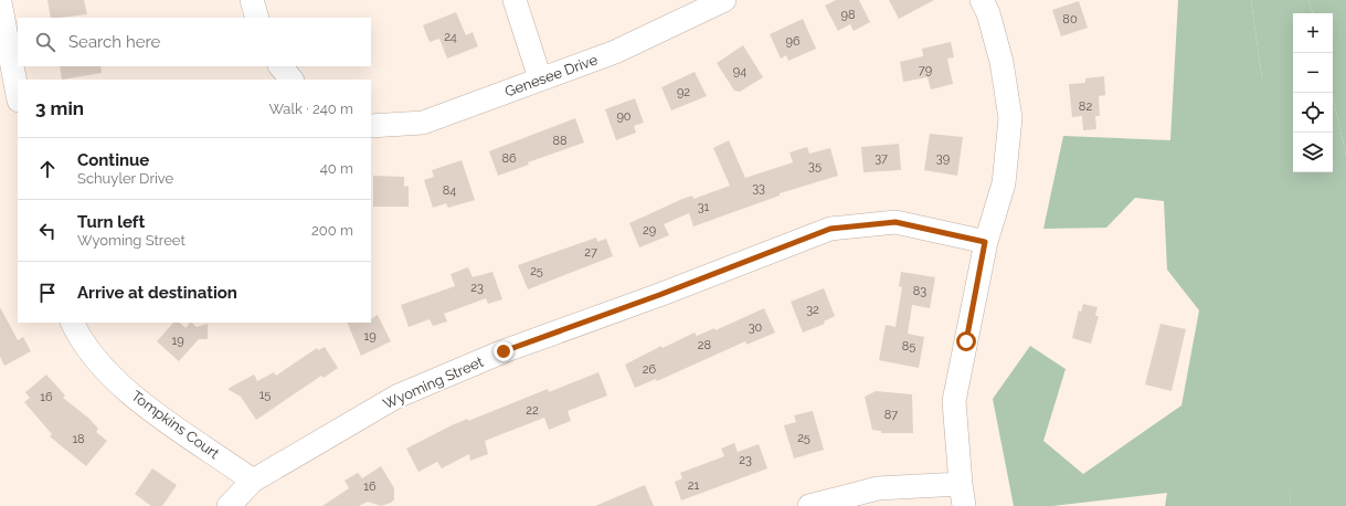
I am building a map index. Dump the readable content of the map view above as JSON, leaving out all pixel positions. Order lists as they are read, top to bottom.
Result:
{
  "streets": {
    "street": ["Genesee Drive", "Wyoming Street", "Tompkins Court"]
  },
  "crossings": [
    ["Wyoming Street", "Tompkins Court"]
  ],
  "house_numbers": [
    "98",
    "80",
    "24",
    "96",
    "79",
    "94",
    "92",
    "82",
    "90",
    "88",
    "86",
    "37",
    "39",
    "35",
    "33",
    "84",
    "31",
    "29",
    "27",
    "25",
    "23",
    "83",
    "32",
    "30",
    "19",
    "19",
    "28",
    "85",
    "26",
    "15",
    "16",
    "22",
    "87",
    "25",
    "18",
    "23",
    "21",
    "16"
  ],
  "page": {
    "map_buttons": ["+", "−"],
    "search": "Search here",
    "heading": ["3 min", "Walk · 240 m"],
    "list": [
      ["Continue", "Schuyler Drive", "40 m"],
      ["Turn left", "Wyoming Street", "200 m"],
      "Arrive at destination"
    ]
  }
}
